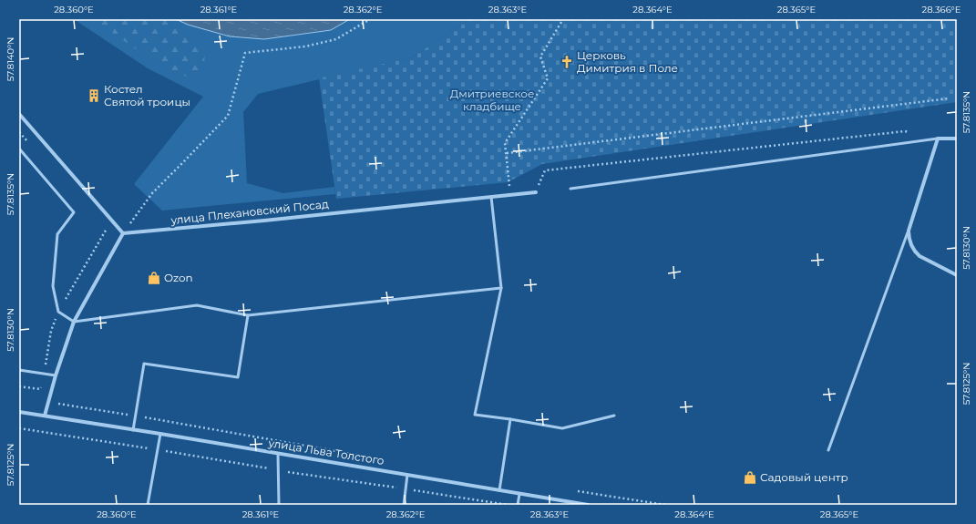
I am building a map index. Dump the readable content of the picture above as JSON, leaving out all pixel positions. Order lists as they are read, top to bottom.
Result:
{
  "streets": {
    "street": ["улица Плехановский Посад", "улица Льва Толстого"]
  },
  "parks": ["Дмитриевское кладбище"],
  "places": {
    "church": ["Церковь Димитрия в Поле"],
    "building": ["Костел Святой троицы"],
    "shop": ["Ozon", "Садовый центр"]
  },
  "coordinates": [
    "28.360°E",
    "28.361°E",
    "28.362°E",
    "28.363°E",
    "28.364°E",
    "28.365°E",
    "28.366°E",
    "57.8140°N",
    "57.8135°N",
    "57.8130°N",
    "57.8125°N"
  ]
}
